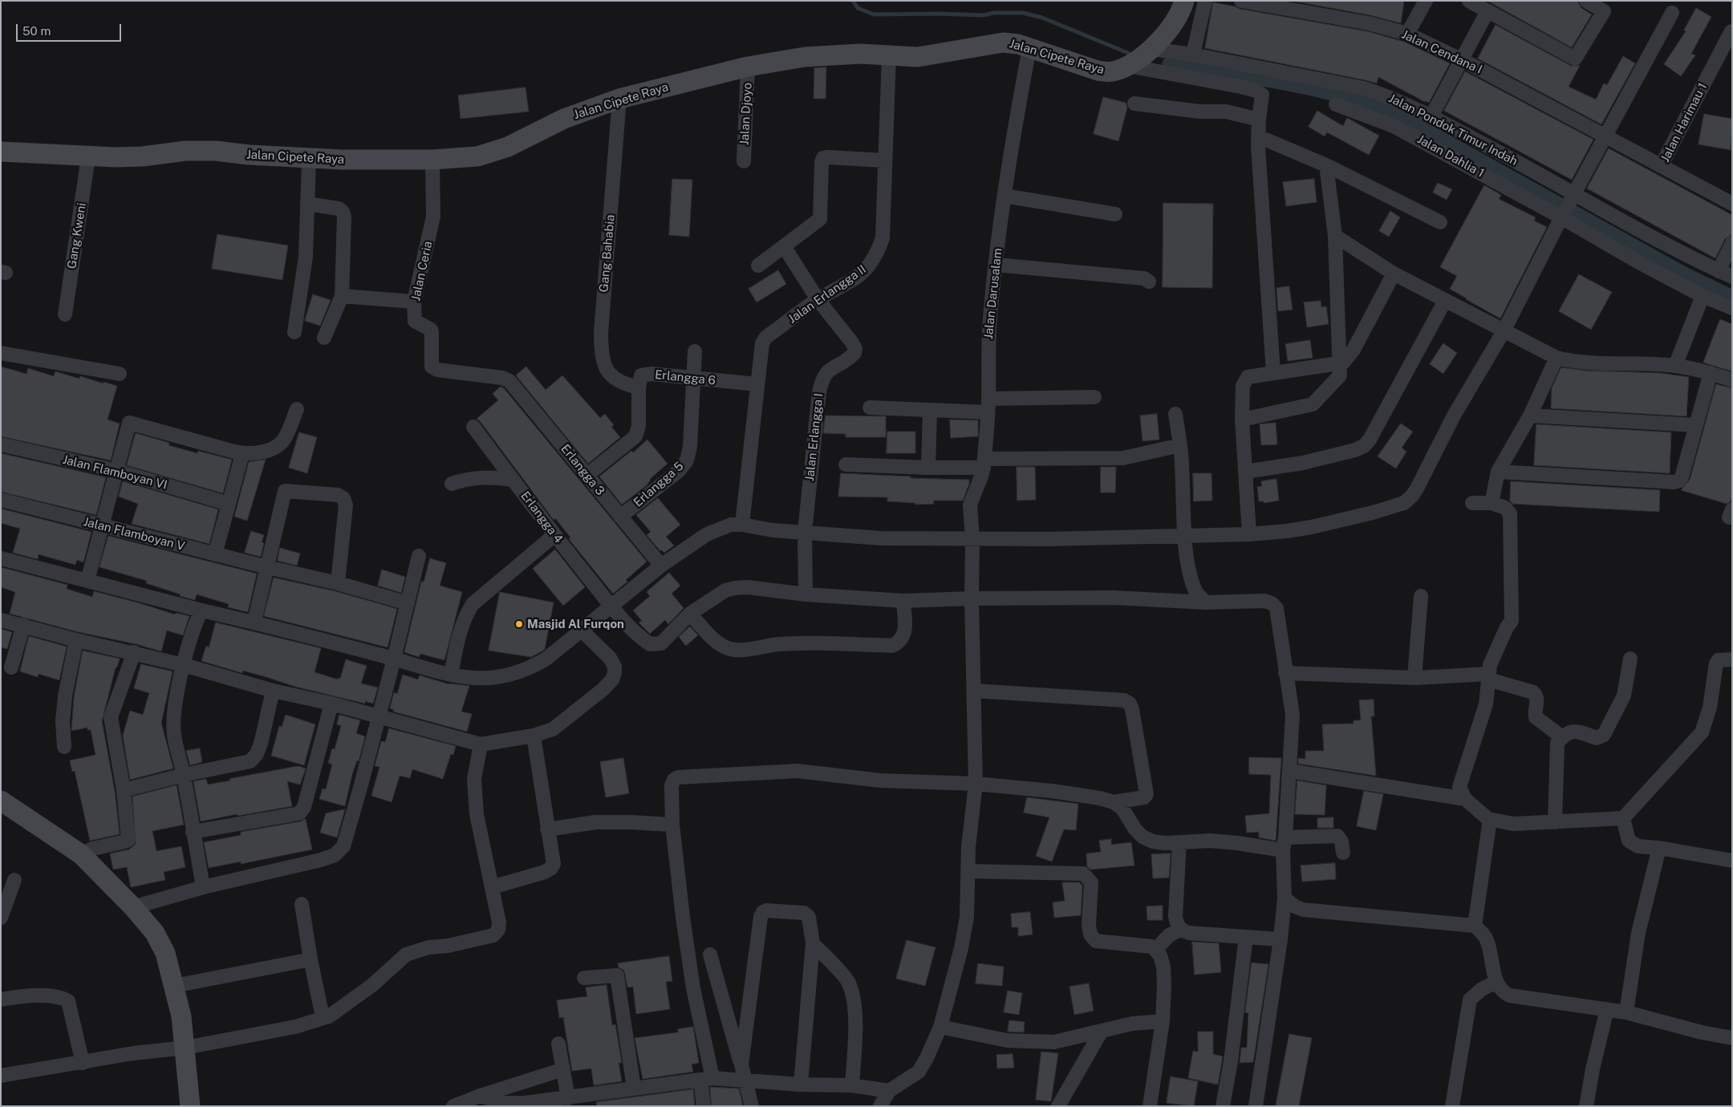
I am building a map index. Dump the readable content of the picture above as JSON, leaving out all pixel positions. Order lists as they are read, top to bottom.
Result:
{
  "streets": {
    "main road": ["Jalan Cipete Raya"],
    "street": [
      "Jalan Cendana I",
      "Jalan Djoyo",
      "Jalan Harimau 1",
      "Jalan Pondok Timur Indah",
      "Jalan Dahlia 1",
      "Gang Kweni",
      "Gang Bahabia",
      "Jalan Ceria",
      "Jalan Darusalam",
      "Jalan Erlangga II",
      "Erlangga 6",
      "Jalan Erlangga I",
      "Erlangga 3",
      "Jalan Flamboyan VI",
      "Erlangga 5",
      "Erlangga 4",
      "Jalan Flamboyan V"
    ]
  },
  "crossings": [
    ["Jalan Cendana I", "Jalan Harimau 1"],
    ["Jalan Cipete Raya", "Jalan Djoyo"],
    ["Jalan Cipete Raya", "Jalan Pondok Timur Indah"],
    ["Jalan Cipete Raya", "Gang Kweni"],
    ["Jalan Cipete Raya", "Gang Bahabia"],
    ["Jalan Cipete Raya", "Jalan Ceria"],
    ["Jalan Cipete Raya", "Jalan Darusalam"],
    ["Jalan Cipete Raya", "Jalan Erlangga II"],
    ["Jalan Pondok Timur Indah", "Jalan Dahlia 1"],
    ["Gang Bahabia", "Erlangga 6"],
    ["Jalan Ceria", "Erlangga 3"],
    ["Jalan Erlangga II", "Erlangga 6"],
    ["Jalan Erlangga II", "Jalan Erlangga I"],
    ["Erlangga 6", "Erlangga 3"],
    ["Erlangga 6", "Erlangga 5"],
    ["Erlangga 3", "Erlangga 5"]
  ],
  "places": ["Masjid Al Furqon"],
  "scale_bar": "50 m"
}
